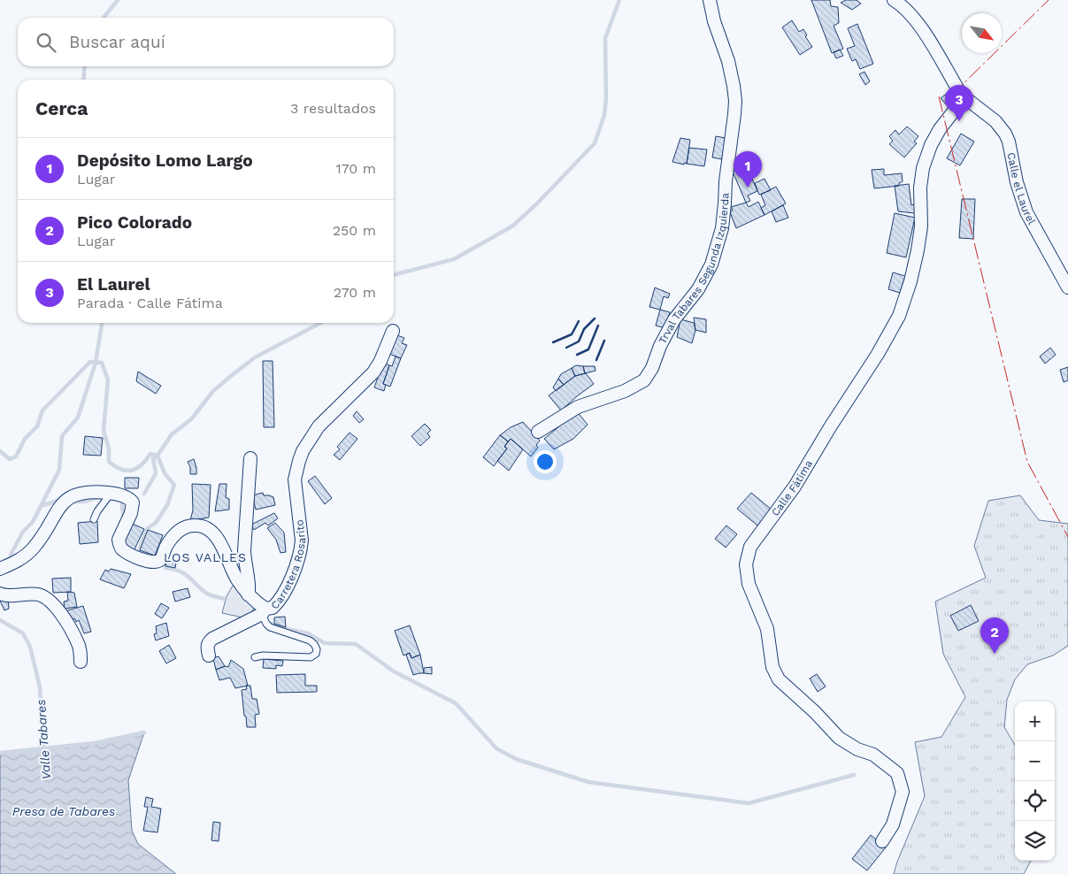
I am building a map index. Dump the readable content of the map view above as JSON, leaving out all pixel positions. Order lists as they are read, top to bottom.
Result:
{
  "streets": {
    "street": [
      "Calle el Laurel",
      "Trval Tabares Segunda Izquierda",
      "Calle Fátima",
      "Carretera Rosarito"
    ]
  },
  "crossings": [
    ["Calle el Laurel", "Calle Fátima"]
  ],
  "districts": ["LOS VALLES"],
  "water": ["Valle Tabares", "Presa de Tabares"],
  "north": "bottom right",
  "page": {
    "search": "Buscar aquí",
    "heading": ["Cerca", "3 resultados"],
    "pins": ["3", "1", "2"],
    "list": [
      {
        "mark": "1",
        "name": "Depósito Lomo Largo",
        "note": "Lugar",
        "value": "170 m"
      },
      {
        "mark": "2",
        "name": "Pico Colorado",
        "note": "Lugar",
        "value": "250 m"
      },
      {
        "mark": "3",
        "name": "El Laurel",
        "note": "Parada · Calle Fátima",
        "value": "270 m"
      }
    ],
    "map_buttons": ["+", "−"]
  }
}
